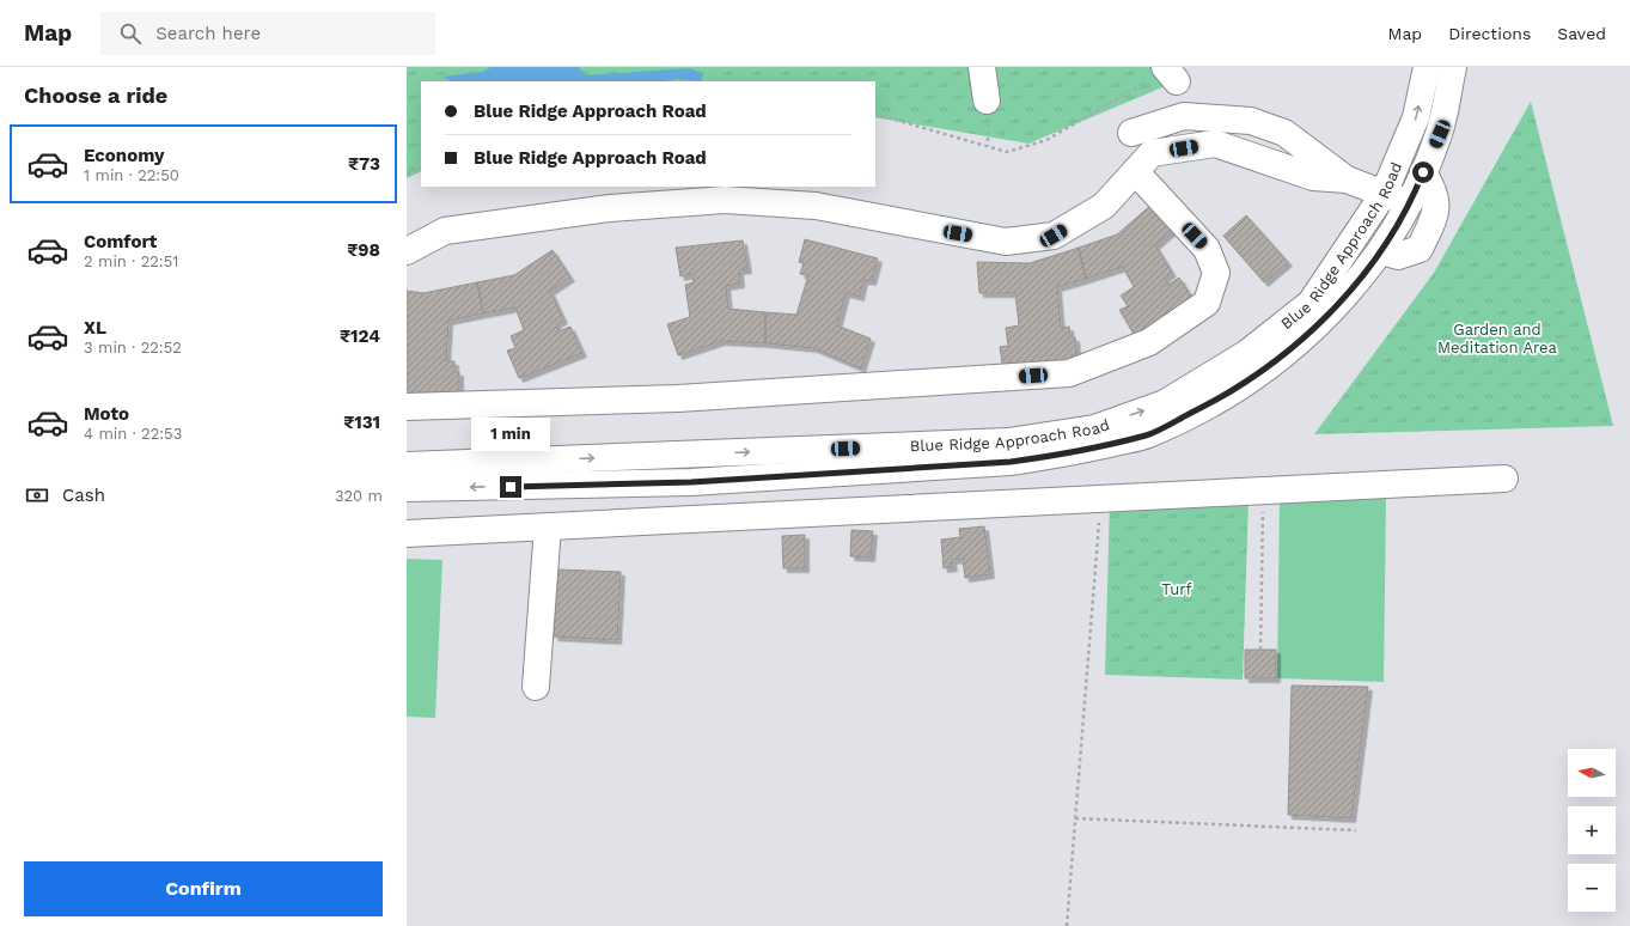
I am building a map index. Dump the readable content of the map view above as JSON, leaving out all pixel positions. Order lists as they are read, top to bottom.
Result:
{
  "streets": {
    "street": ["Blue Ridge Approach Road"]
  },
  "parks": ["Garden and Meditation Area", "Turf"],
  "north": "left",
  "page": {
    "header": "Map",
    "search": "Search here",
    "nav": ["Map", "Directions", "Saved"],
    "heading": "Choose a ride",
    "banner": ["Blue Ridge Approach Road", "Blue Ridge Approach Road"],
    "list": [
      {
        "name": "Economy",
        "note": "1 min · 22:50",
        "value": "₹73"
      },
      {
        "name": "Comfort",
        "note": "2 min · 22:51",
        "value": "₹98"
      },
      {
        "name": "XL",
        "note": "3 min · 22:52",
        "value": "₹124"
      },
      {
        "name": "Moto",
        "note": "4 min · 22:53",
        "value": "₹131"
      }
    ],
    "bubble": "1 min",
    "pay": ["Cash", "320 m"],
    "map_buttons": ["+", "−"],
    "buttons": "Confirm"
  }
}
